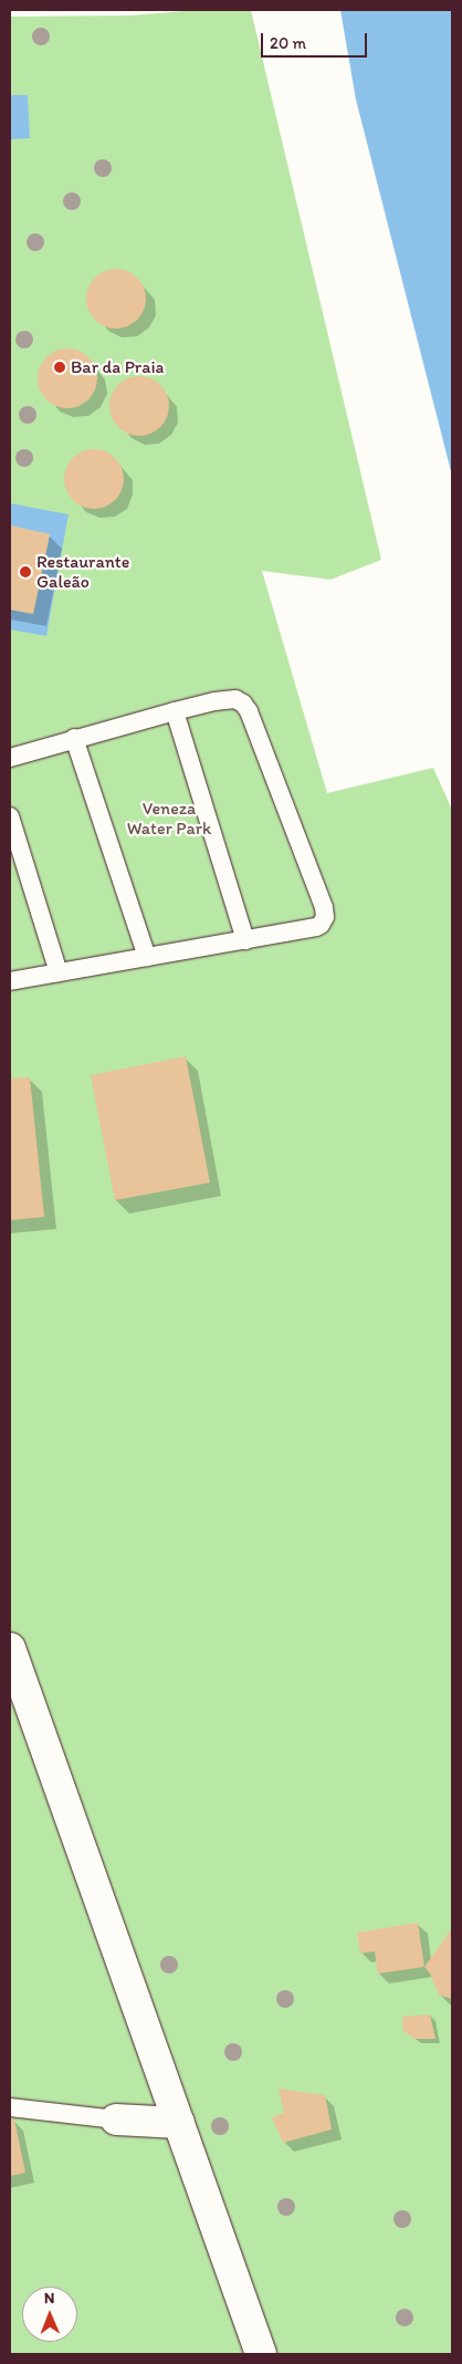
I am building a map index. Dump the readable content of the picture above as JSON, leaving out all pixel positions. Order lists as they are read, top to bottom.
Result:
{
  "parks": ["Veneza Water Park"],
  "places": ["Bar da Praia", "Restaurante Galeão"],
  "scale_bar": "20 m",
  "north": "top"
}
